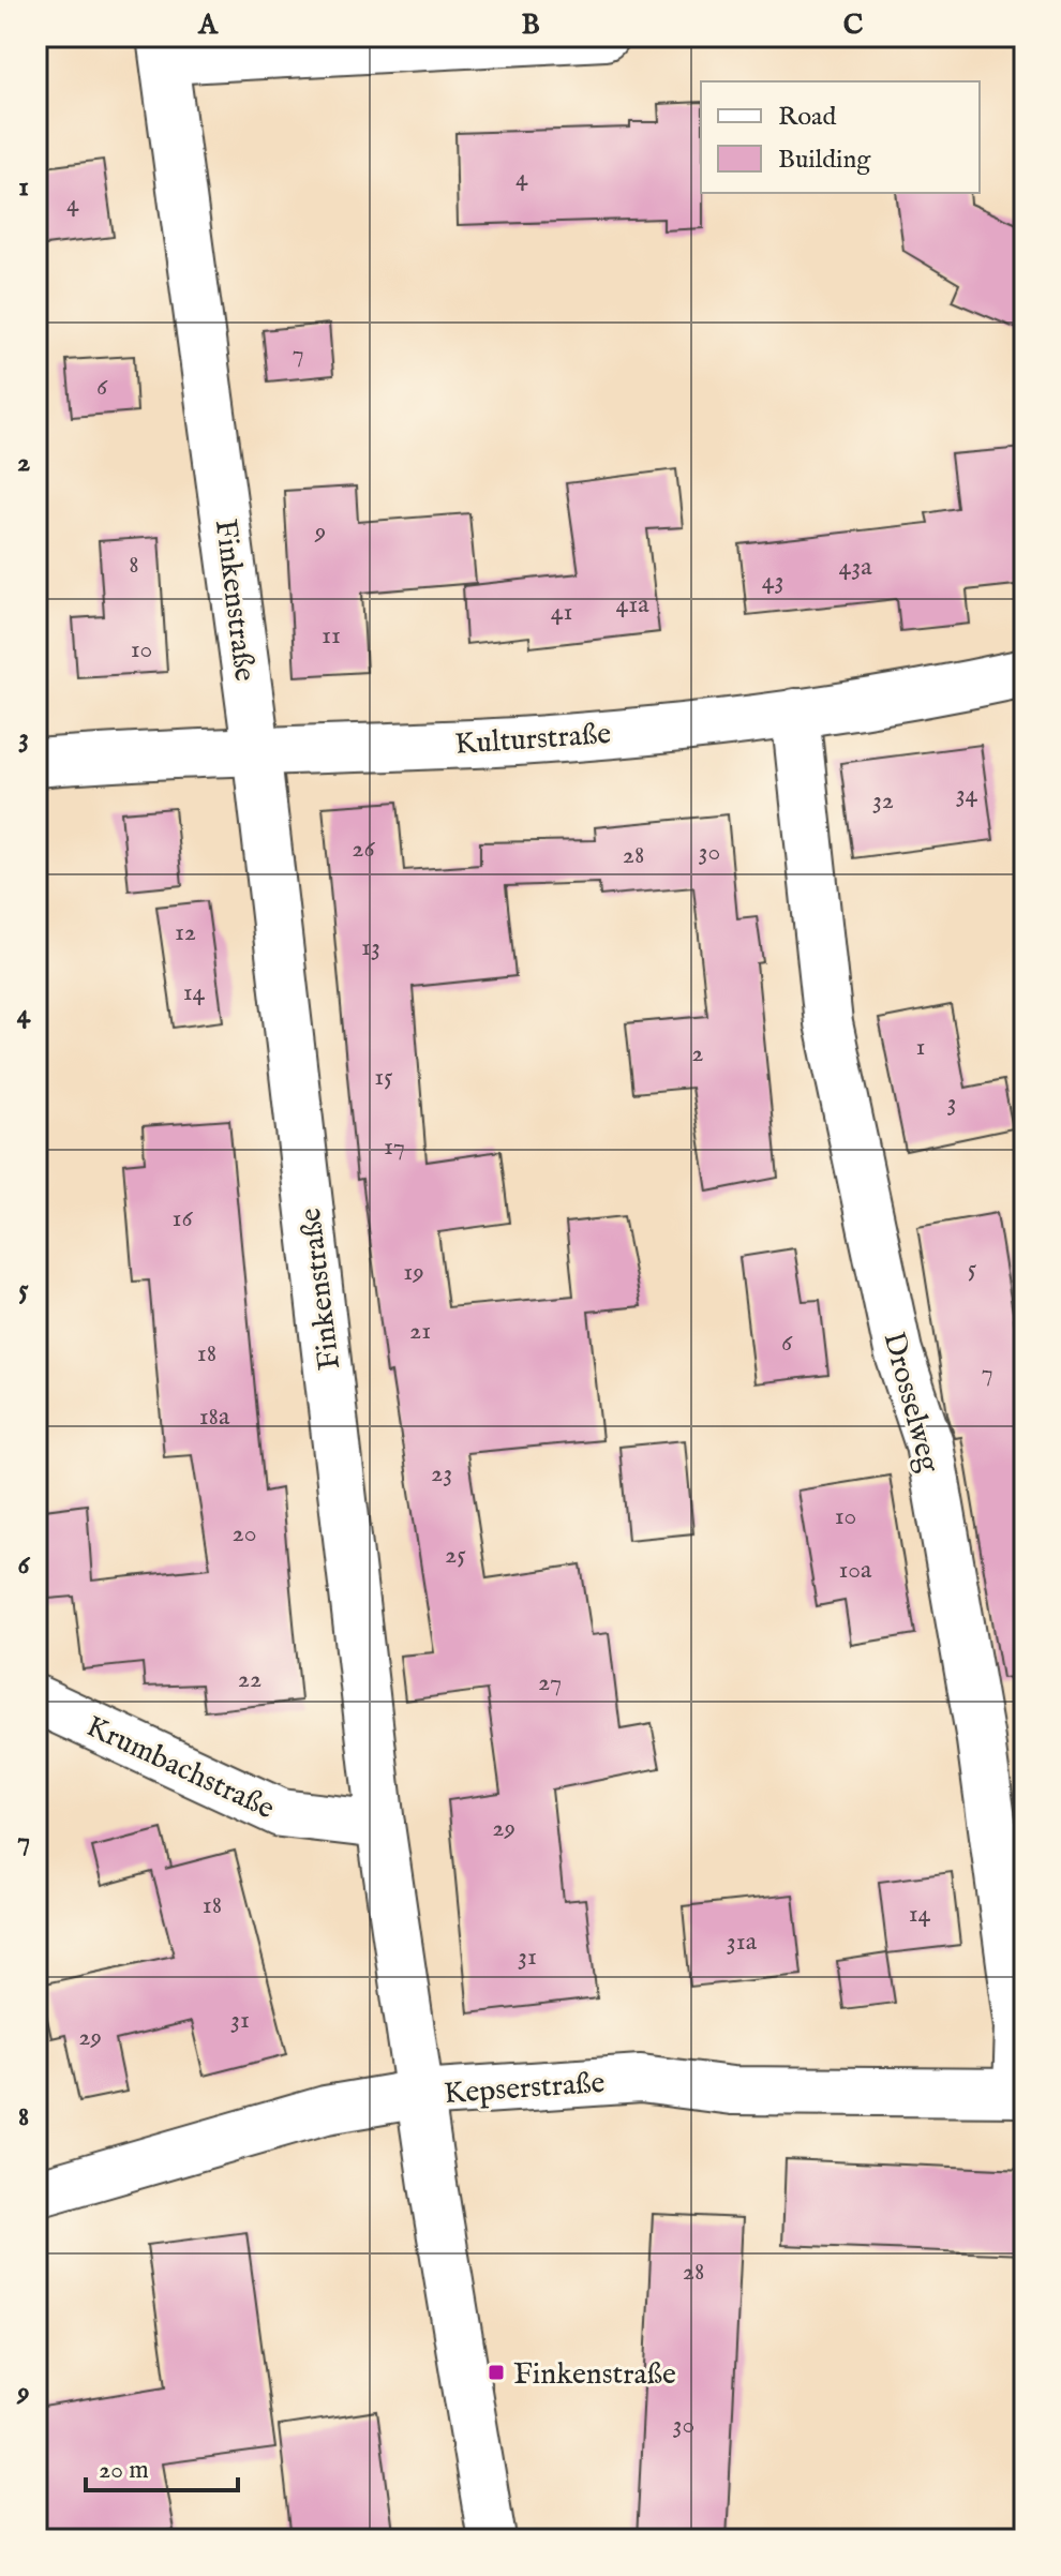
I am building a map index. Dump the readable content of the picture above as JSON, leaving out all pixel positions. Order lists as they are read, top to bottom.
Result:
{
  "streets": {
    "street": [
      "Finkenstraße",
      "Kulturstraße",
      "Drosselweg",
      "Krumbachstraße",
      "Kepserstraße"
    ]
  },
  "crossings": [
    ["Finkenstraße", "Kulturstraße"],
    ["Finkenstraße", "Krumbachstraße"],
    ["Finkenstraße", "Kepserstraße"],
    ["Kulturstraße", "Drosselweg"],
    ["Drosselweg", "Kepserstraße"]
  ],
  "places": {
    "transit": ["Finkenstraße"]
  },
  "house_numbers": [
    "4",
    "4",
    "7",
    "6",
    "9",
    "8",
    "43a",
    "43",
    "41a",
    "41",
    "11",
    "10",
    "34",
    "32",
    "26",
    "30",
    "28",
    "12",
    "13",
    "14",
    "1",
    "2",
    "15",
    "3",
    "17",
    "16",
    "5",
    "19",
    "21",
    "6",
    "18",
    "7",
    "18a",
    "23",
    "10",
    "20",
    "25",
    "10a",
    "22",
    "27",
    "29",
    "18",
    "14",
    "31a",
    "31",
    "31",
    "29",
    "28",
    "30"
  ],
  "legend": ["Road", "Building"],
  "scale_bar": "20 m",
  "grid": {
    "columns": ["A", "B", "C"],
    "rows": [
      "1",
      "2",
      "3",
      "4",
      "5",
      "6",
      "7",
      "8",
      "9"
    ]
  }
}
